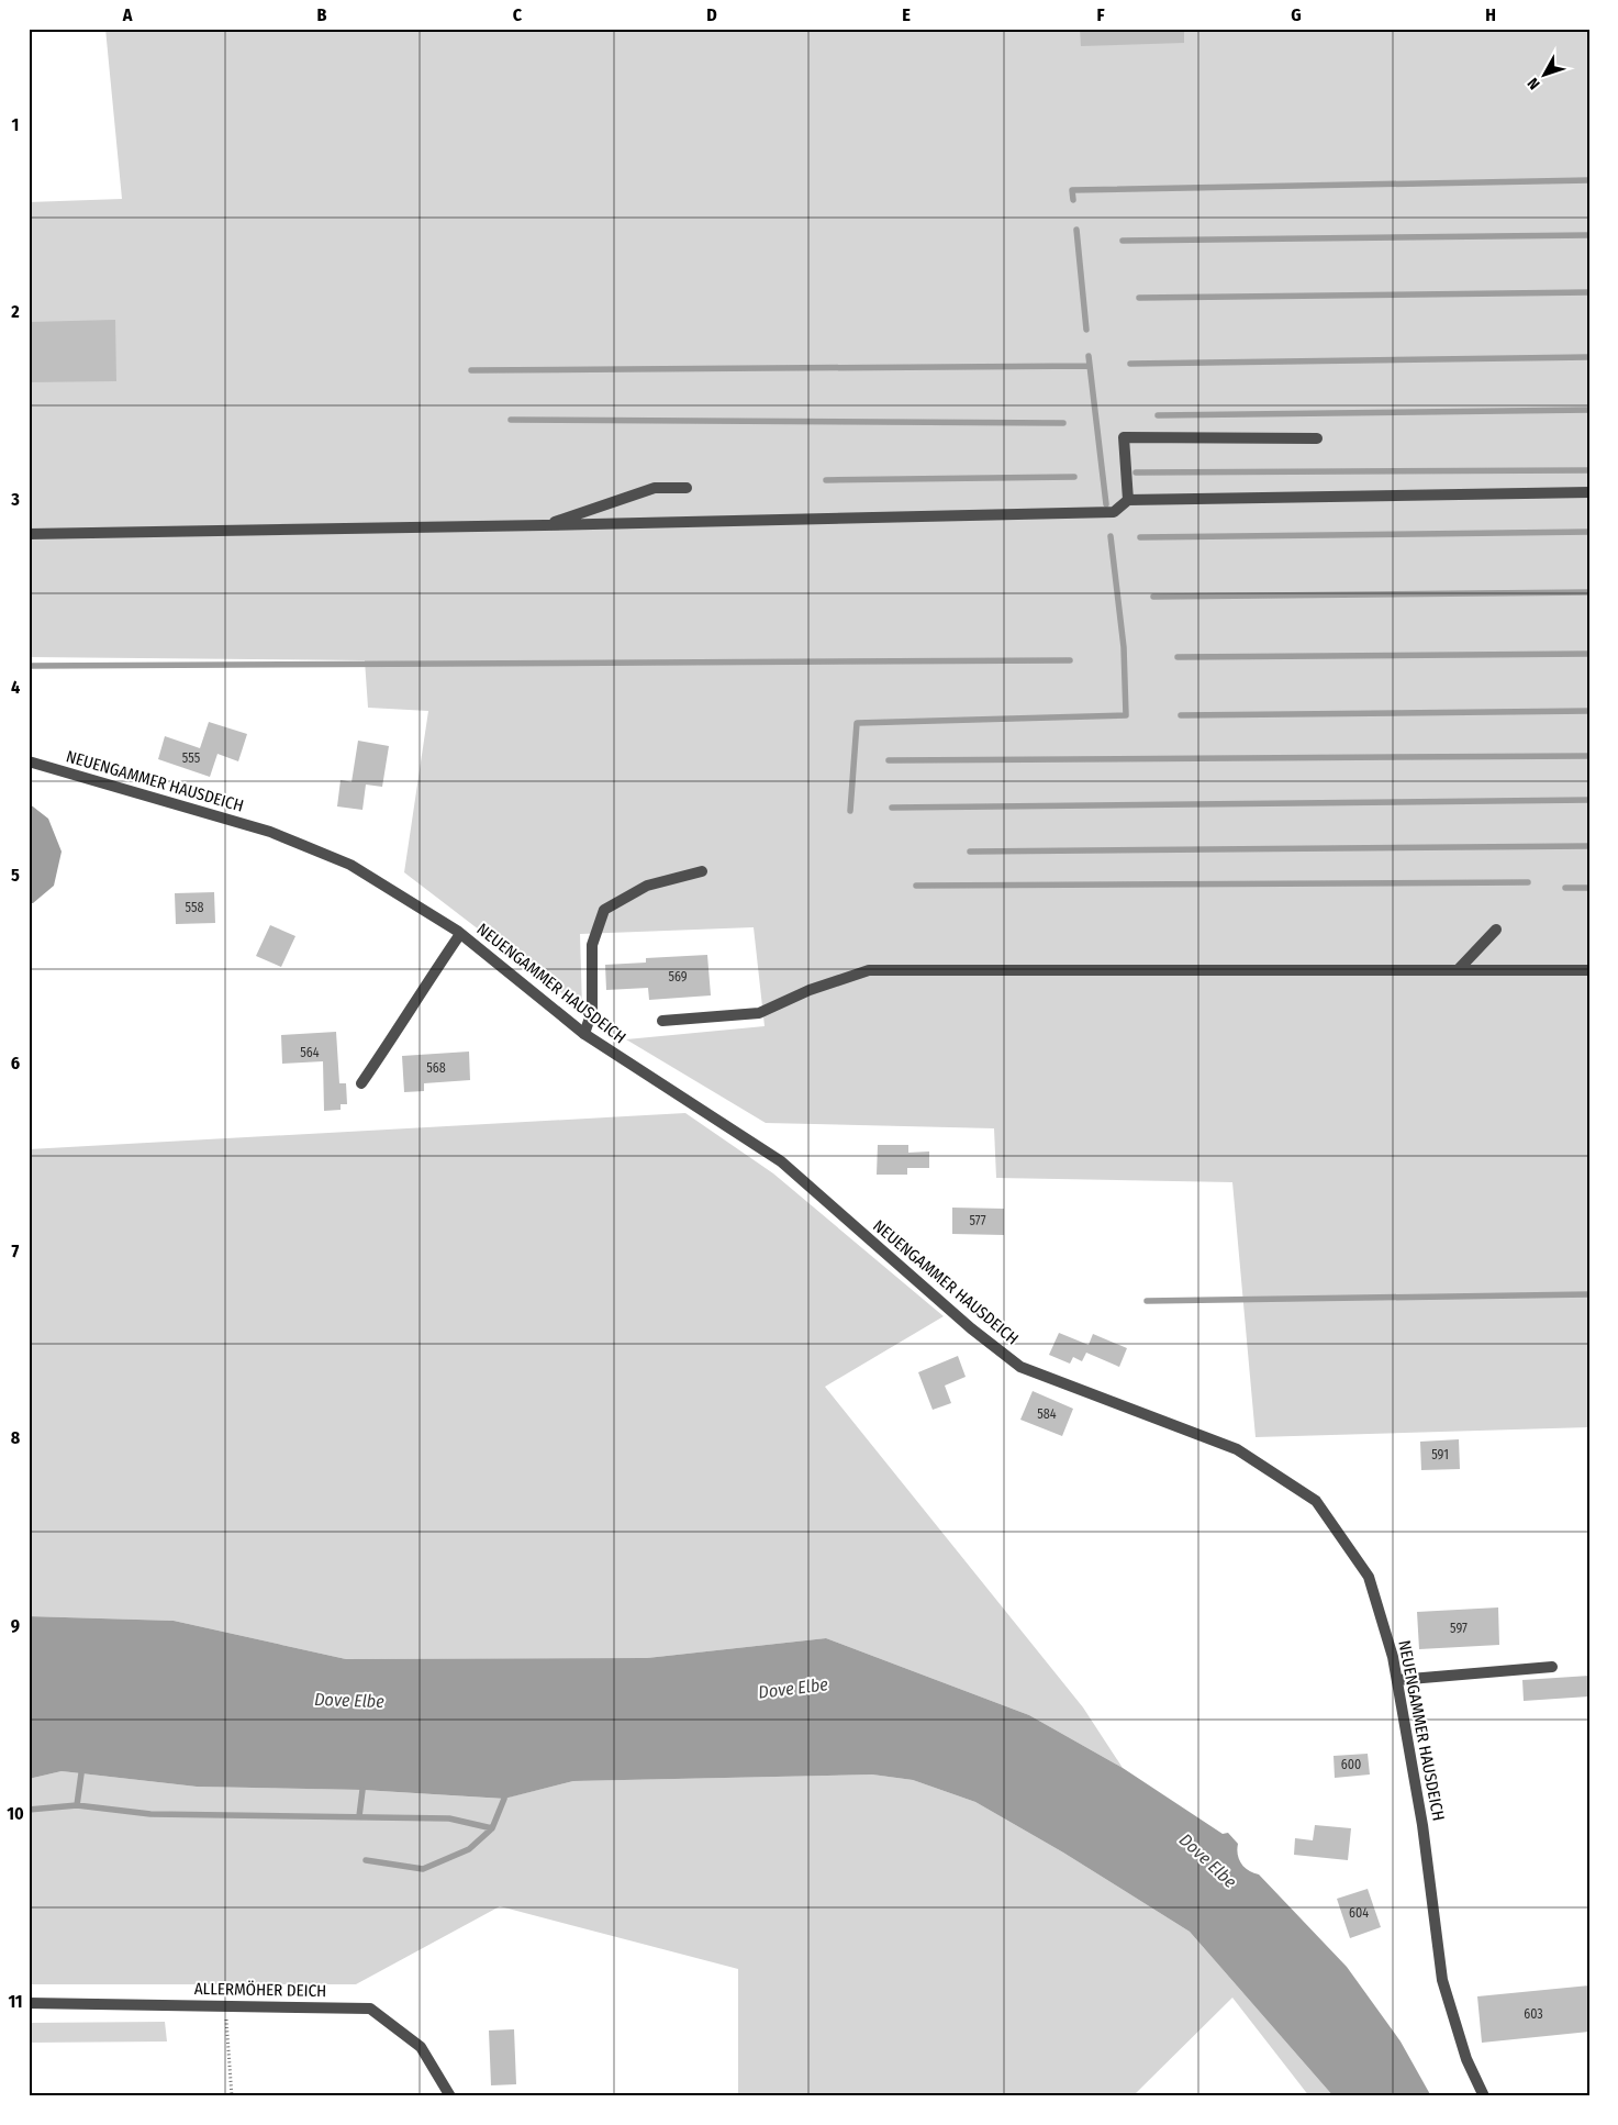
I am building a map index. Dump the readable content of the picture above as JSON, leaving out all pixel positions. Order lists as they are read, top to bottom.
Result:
{
  "streets": {
    "street": ["NEUENGAMMER HAUSDEICH", "ALLERMÖHER DEICH"]
  },
  "water": ["Dove Elbe"],
  "house_numbers": [
    "555",
    "558",
    "569",
    "564",
    "568",
    "577",
    "584",
    "591",
    "597",
    "600",
    "604",
    "603"
  ],
  "north": "bottom left",
  "grid": {
    "columns": [
      "A",
      "B",
      "C",
      "D",
      "E",
      "F",
      "G",
      "H"
    ],
    "rows": [
      "1",
      "2",
      "3",
      "4",
      "5",
      "6",
      "7",
      "8",
      "9",
      "10",
      "11"
    ]
  }
}
